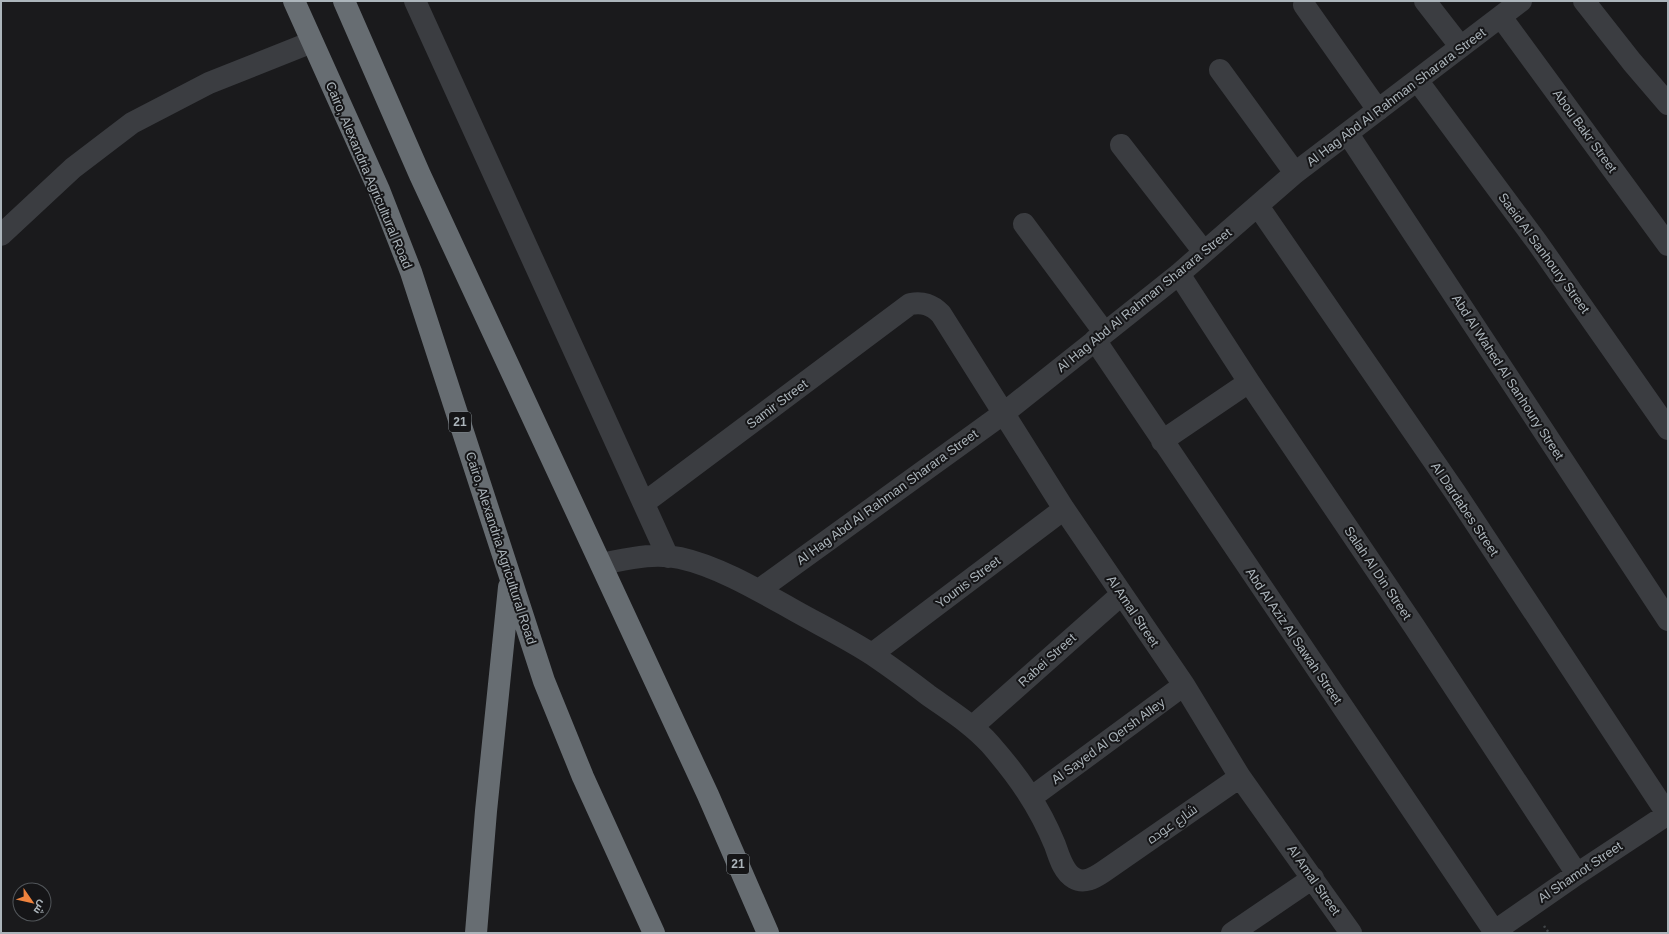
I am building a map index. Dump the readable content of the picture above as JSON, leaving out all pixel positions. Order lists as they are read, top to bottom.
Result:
{
  "streets": {
    "highway": ["Cairo, Alexandria Agricultural Road", "21"],
    "street": [
      "Al Hag Abd Al Rahman Sharara Street",
      "Abou Bakr Street",
      "Saeid Al Sanhoury Street",
      "Abd Al Wahed Al Sanhoury Street",
      "Samir Street",
      "Al Dardabes Street",
      "Salah Al Din Street",
      "Younis Street",
      "Al Amal Street",
      "Abd Al Aziz Al Sawah Street",
      "Rabei Street",
      "Al Sayed Al Qersh Alley",
      "شارع عوده",
      "Al Shamot Street"
    ]
  },
  "crossings": [
    ["Al Hag Abd Al Rahman Sharara Street", "Abou Bakr Street"],
    ["Al Hag Abd Al Rahman Sharara Street", "Saeid Al Sanhoury Street"],
    ["Al Hag Abd Al Rahman Sharara Street", "Abd Al Wahed Al Sanhoury Street"],
    ["Al Hag Abd Al Rahman Sharara Street", "Al Dardabes Street"],
    ["Al Hag Abd Al Rahman Sharara Street", "Salah Al Din Street"],
    ["Al Hag Abd Al Rahman Sharara Street", "Al Amal Street"],
    ["Al Hag Abd Al Rahman Sharara Street", "Abd Al Aziz Al Sawah Street"],
    ["Samir Street", "Al Amal Street"],
    ["Al Dardabes Street", "Al Shamot Street"],
    ["Salah Al Din Street", "Al Shamot Street"],
    ["Younis Street", "Al Amal Street"],
    ["Al Amal Street", "Rabei Street"],
    ["Al Amal Street", "Al Sayed Al Qersh Alley"],
    ["Al Amal Street", "شارع عوده"],
    ["Abd Al Aziz Al Sawah Street", "Al Shamot Street"],
    ["Al Sayed Al Qersh Alley", "شارع عوده"]
  ],
  "north": "bottom right"
}
